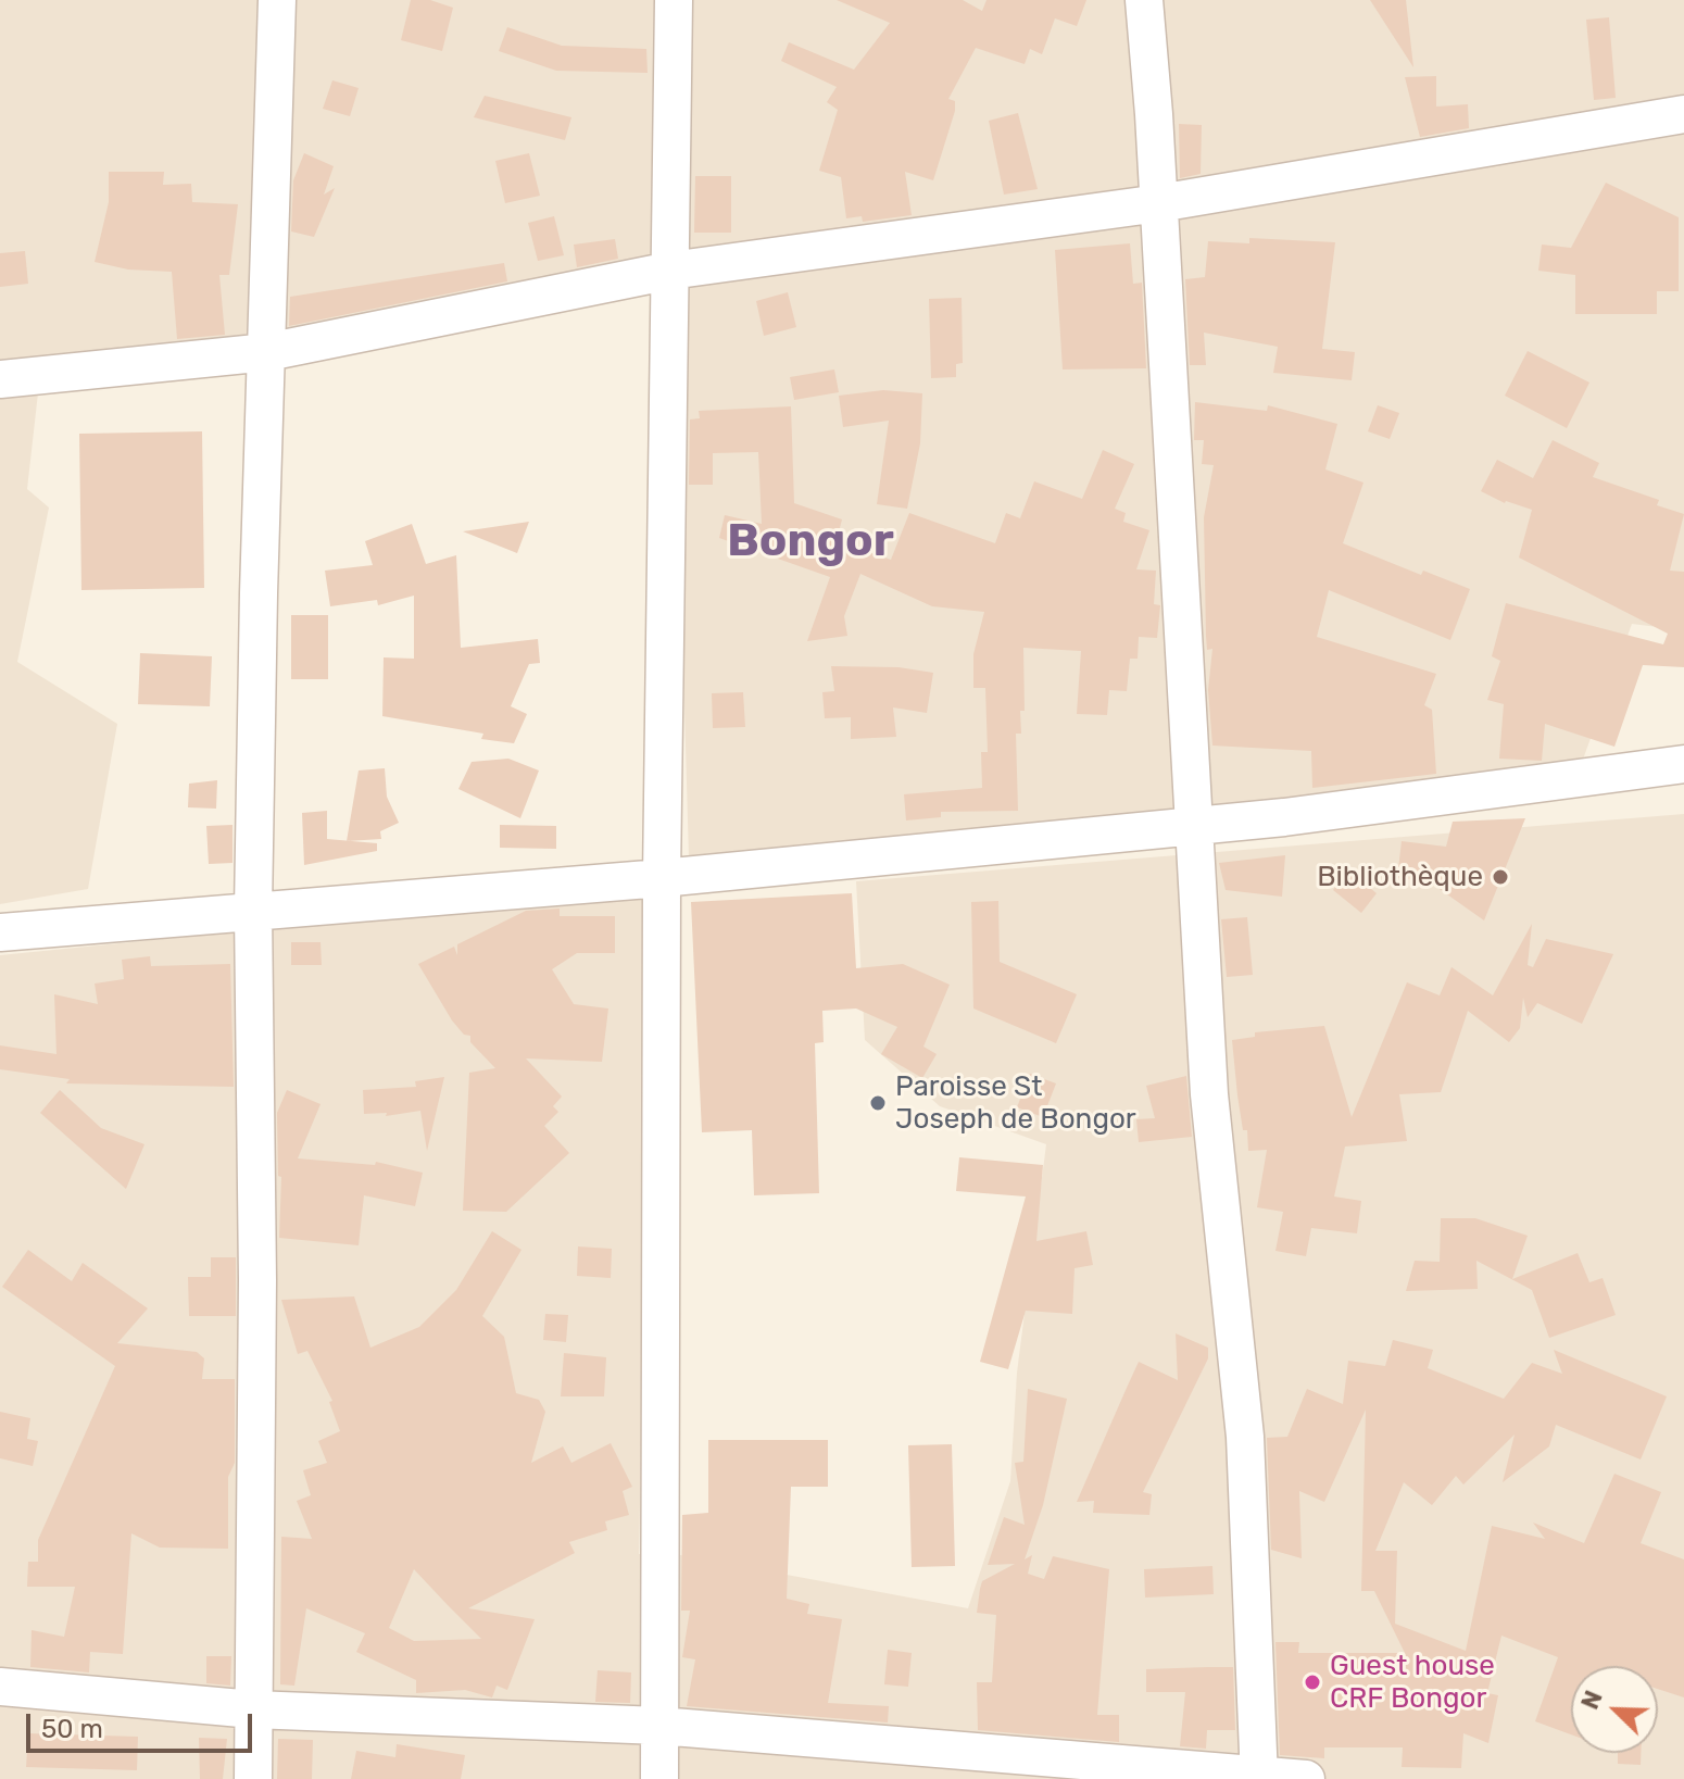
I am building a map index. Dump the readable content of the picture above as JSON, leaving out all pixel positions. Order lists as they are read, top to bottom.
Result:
{
  "districts": ["Bongor"],
  "places": ["Bibliothèque", "Paroisse St Joseph de Bongor", "Guest house CRF Bongor"],
  "scale_bar": "50 m",
  "north": "top left"
}
